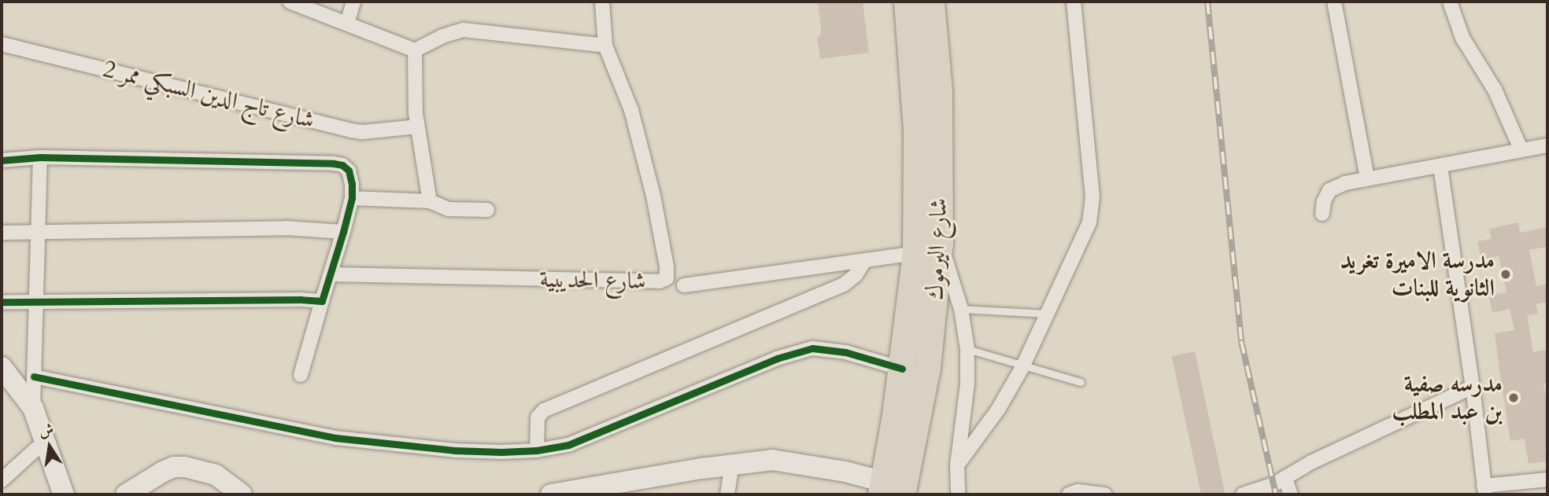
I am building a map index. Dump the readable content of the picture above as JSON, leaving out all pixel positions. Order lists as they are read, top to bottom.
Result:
{
  "streets": {
    "highway": ["شارع اليرموك"],
    "street": ["شارع تاج الدين السبكي ممر 2", "شارع الحديبية"]
  },
  "places": ["مدرسة الاميرة تغريد الثانوية للبنات", "مدرسه صفية بن عبد المطلب"],
  "north": "top"
}
